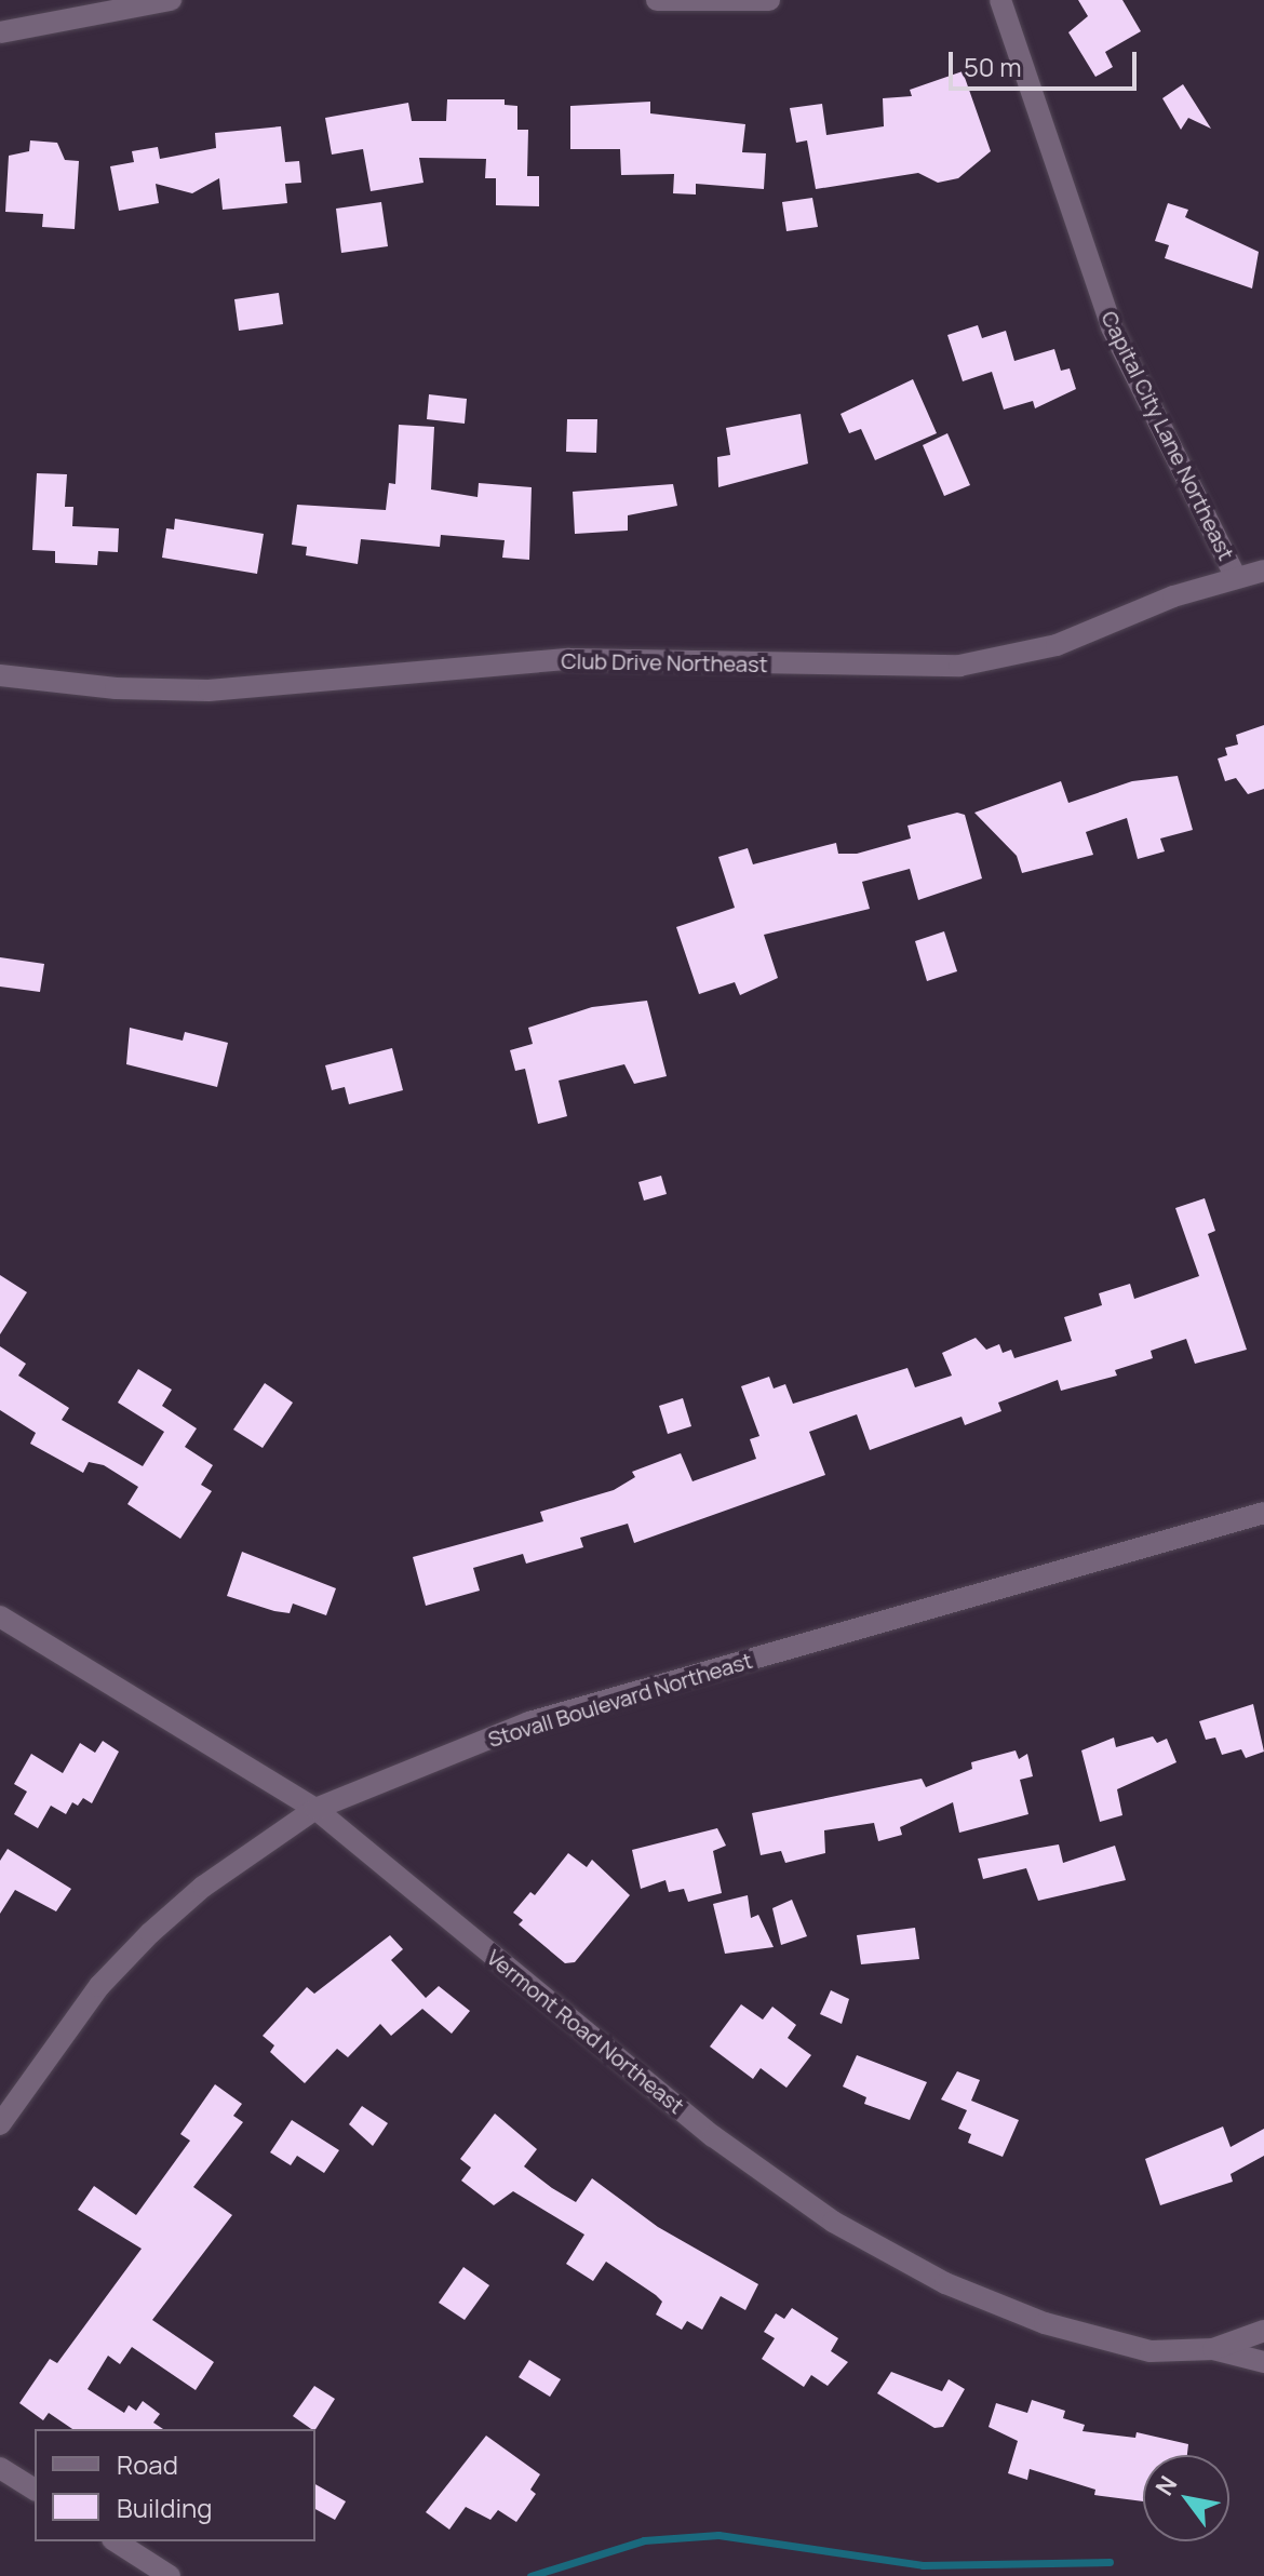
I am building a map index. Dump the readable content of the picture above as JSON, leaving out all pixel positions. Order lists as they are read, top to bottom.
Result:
{
  "streets": {
    "street": [
      "Capital City Lane Northeast",
      "Club Drive Northeast",
      "Stovall Boulevard Northeast",
      "Vermont Road Northeast"
    ]
  },
  "crossings": [
    ["Capital City Lane Northeast", "Club Drive Northeast"],
    ["Stovall Boulevard Northeast", "Vermont Road Northeast"]
  ],
  "legend": ["Road", "Building"],
  "scale_bar": "50 m",
  "north": "top left"
}
